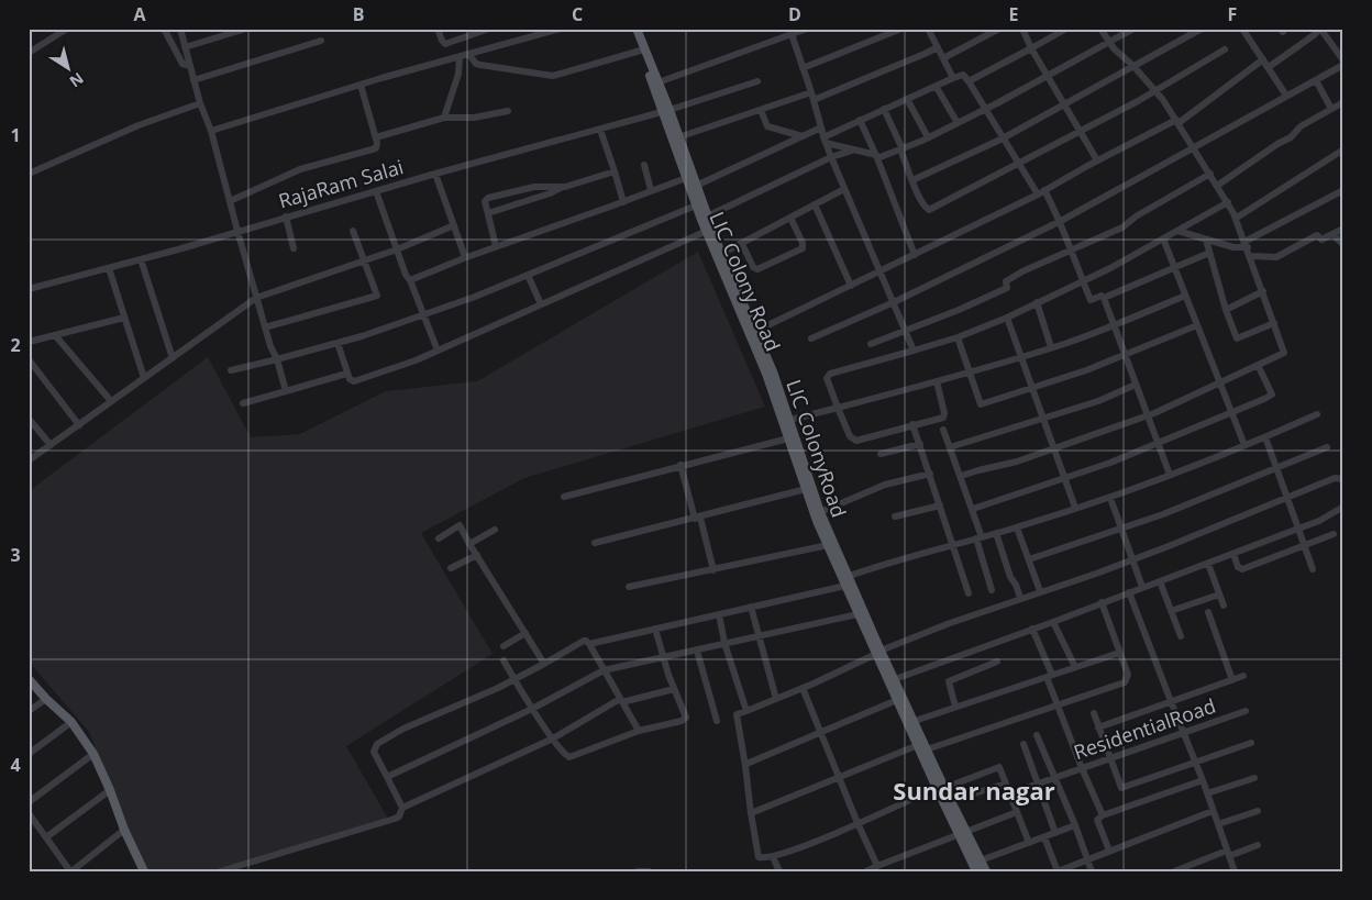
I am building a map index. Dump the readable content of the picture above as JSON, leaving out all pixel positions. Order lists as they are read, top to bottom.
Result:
{
  "streets": {
    "main road": ["LIC Colony Road", "LIC ColonyRoad"],
    "street": ["RajaRam Salai", "ResidentialRoad"]
  },
  "crossings": [
    ["RajaRam Salai", "LIC Colony Road"],
    ["RajaRam Salai", "LIC ColonyRoad"],
    ["LIC Colony Road", "LIC ColonyRoad"]
  ],
  "districts": ["Sundar nagar"],
  "north": "bottom right",
  "grid": {
    "columns": [
      "A",
      "B",
      "C",
      "D",
      "E",
      "F"
    ],
    "rows": [
      "1",
      "2",
      "3",
      "4"
    ]
  }
}
